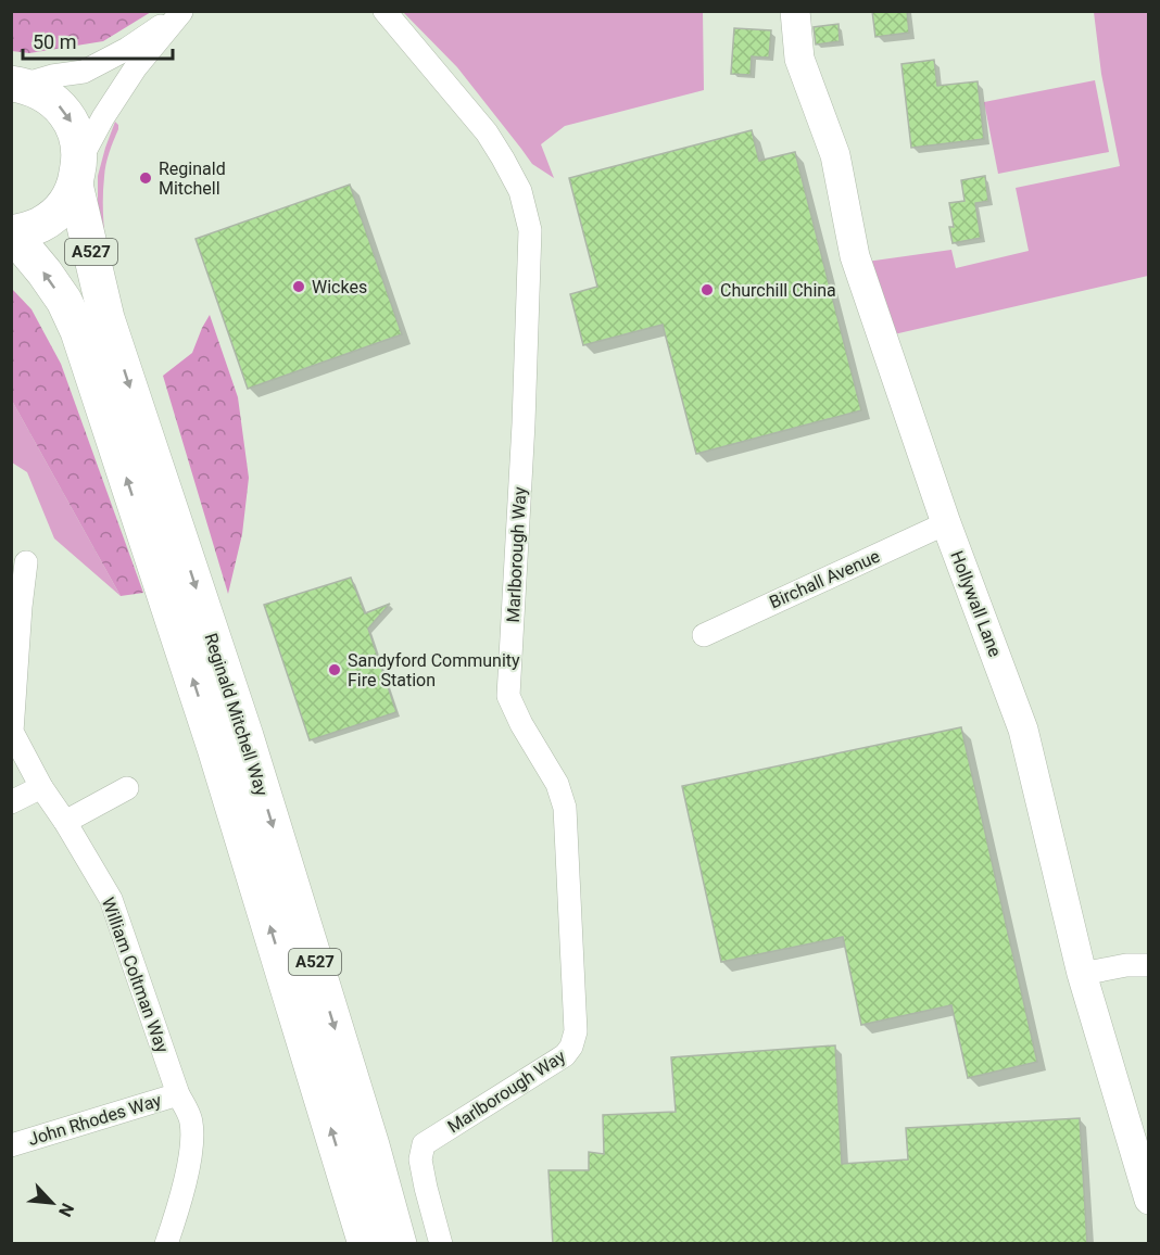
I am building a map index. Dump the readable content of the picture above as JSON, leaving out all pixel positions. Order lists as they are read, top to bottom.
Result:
{
  "streets": {
    "main road": ["A527", "Reginald Mitchell Way"],
    "street": [
      "Marlborough Way",
      "Birchall Avenue",
      "Hollywall Lane",
      "William Coltman Way",
      "John Rhodes Way"
    ]
  },
  "crossings": [
    ["Birchall Avenue", "Hollywall Lane"],
    ["William Coltman Way", "John Rhodes Way"]
  ],
  "places": [
    "Reginald Mitchell",
    "Wickes",
    "Churchill China",
    "Sandyford Community Fire Station"
  ],
  "scale_bar": "50 m",
  "north": "bottom right"
}
